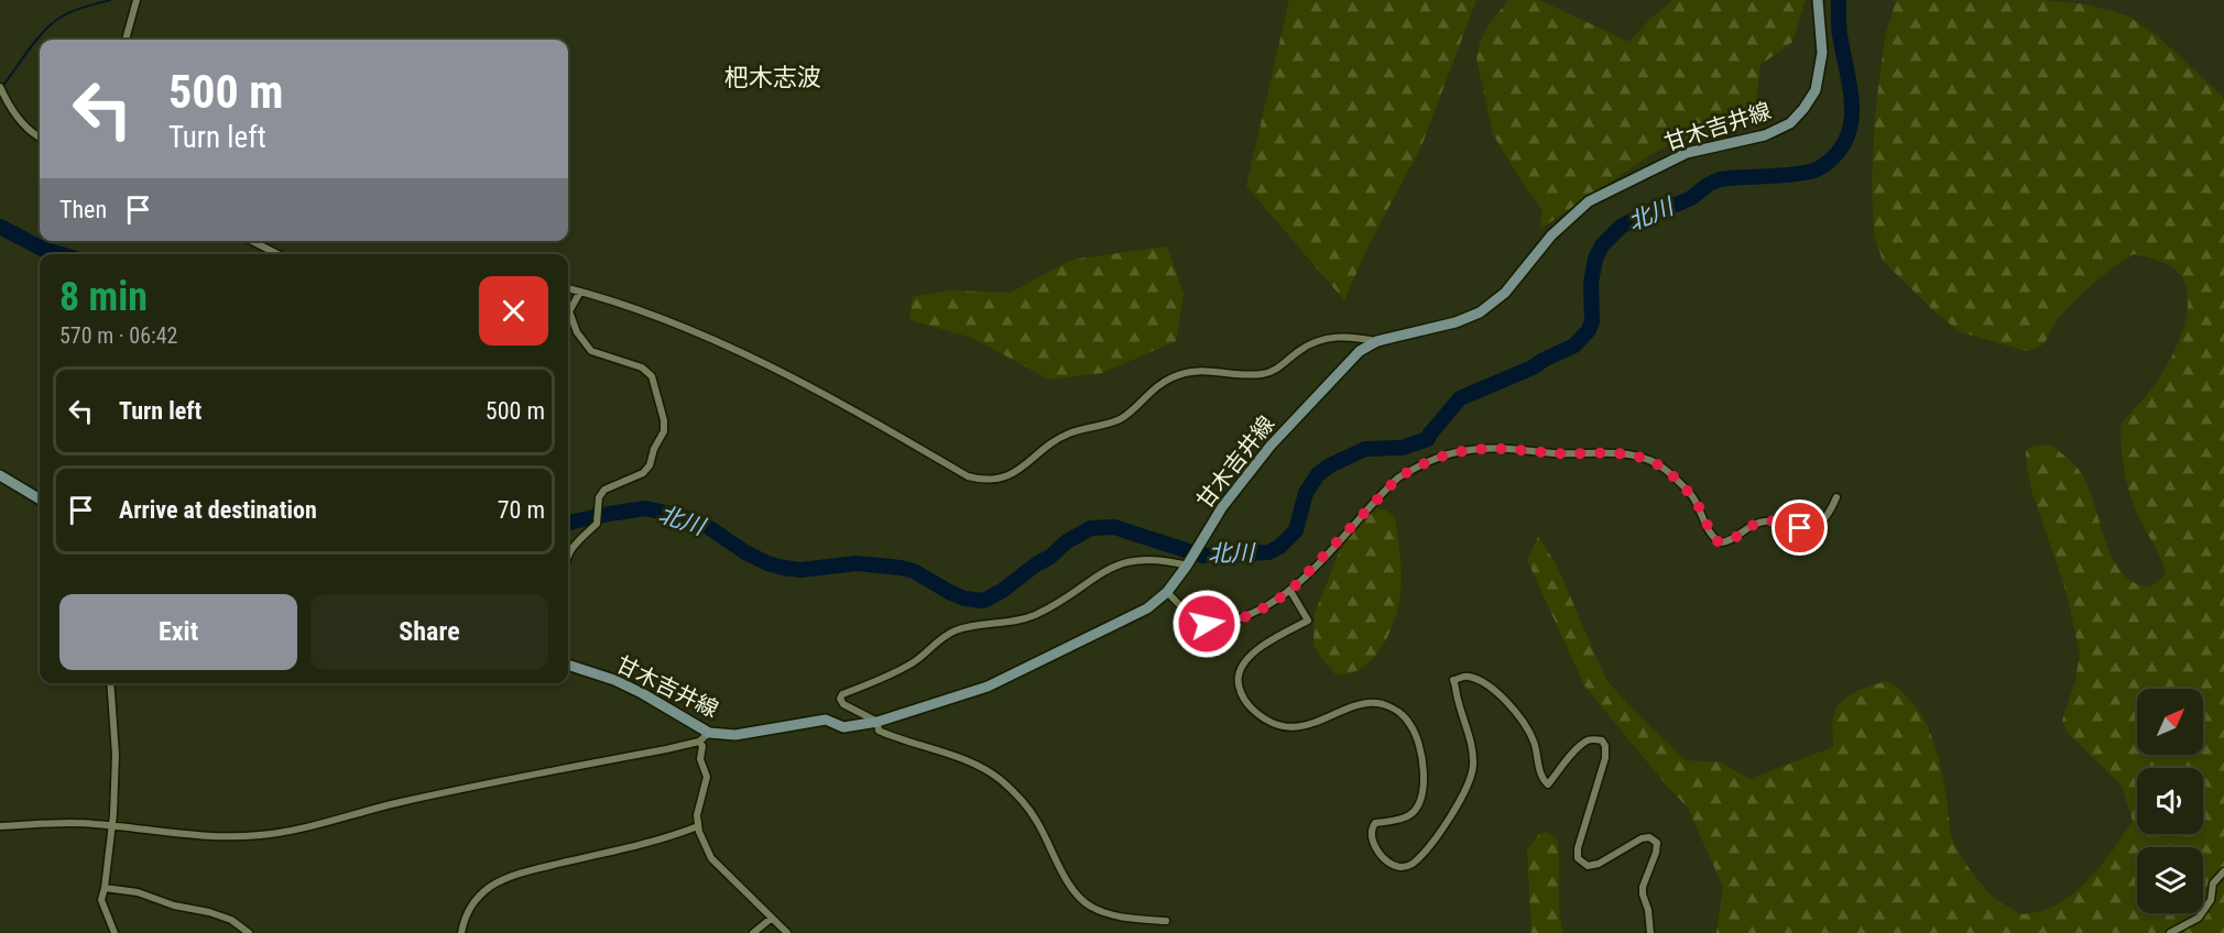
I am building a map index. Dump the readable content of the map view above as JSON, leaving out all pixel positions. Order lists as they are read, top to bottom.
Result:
{
  "streets": {
    "main road": ["甘木吉井線"]
  },
  "districts": ["杷木志波"],
  "water": ["北川"],
  "north": "top right",
  "page": {
    "turn": ["500 m", "Turn left"],
    "then": "Then",
    "heading": ["8 min", "570 m · 06:42"],
    "list": [
      {
        "name": "Turn left",
        "value": "500 m"
      },
      {
        "name": "Arrive at destination",
        "value": "70 m"
      }
    ],
    "buttons": ["Exit", "Share"]
  }
}
